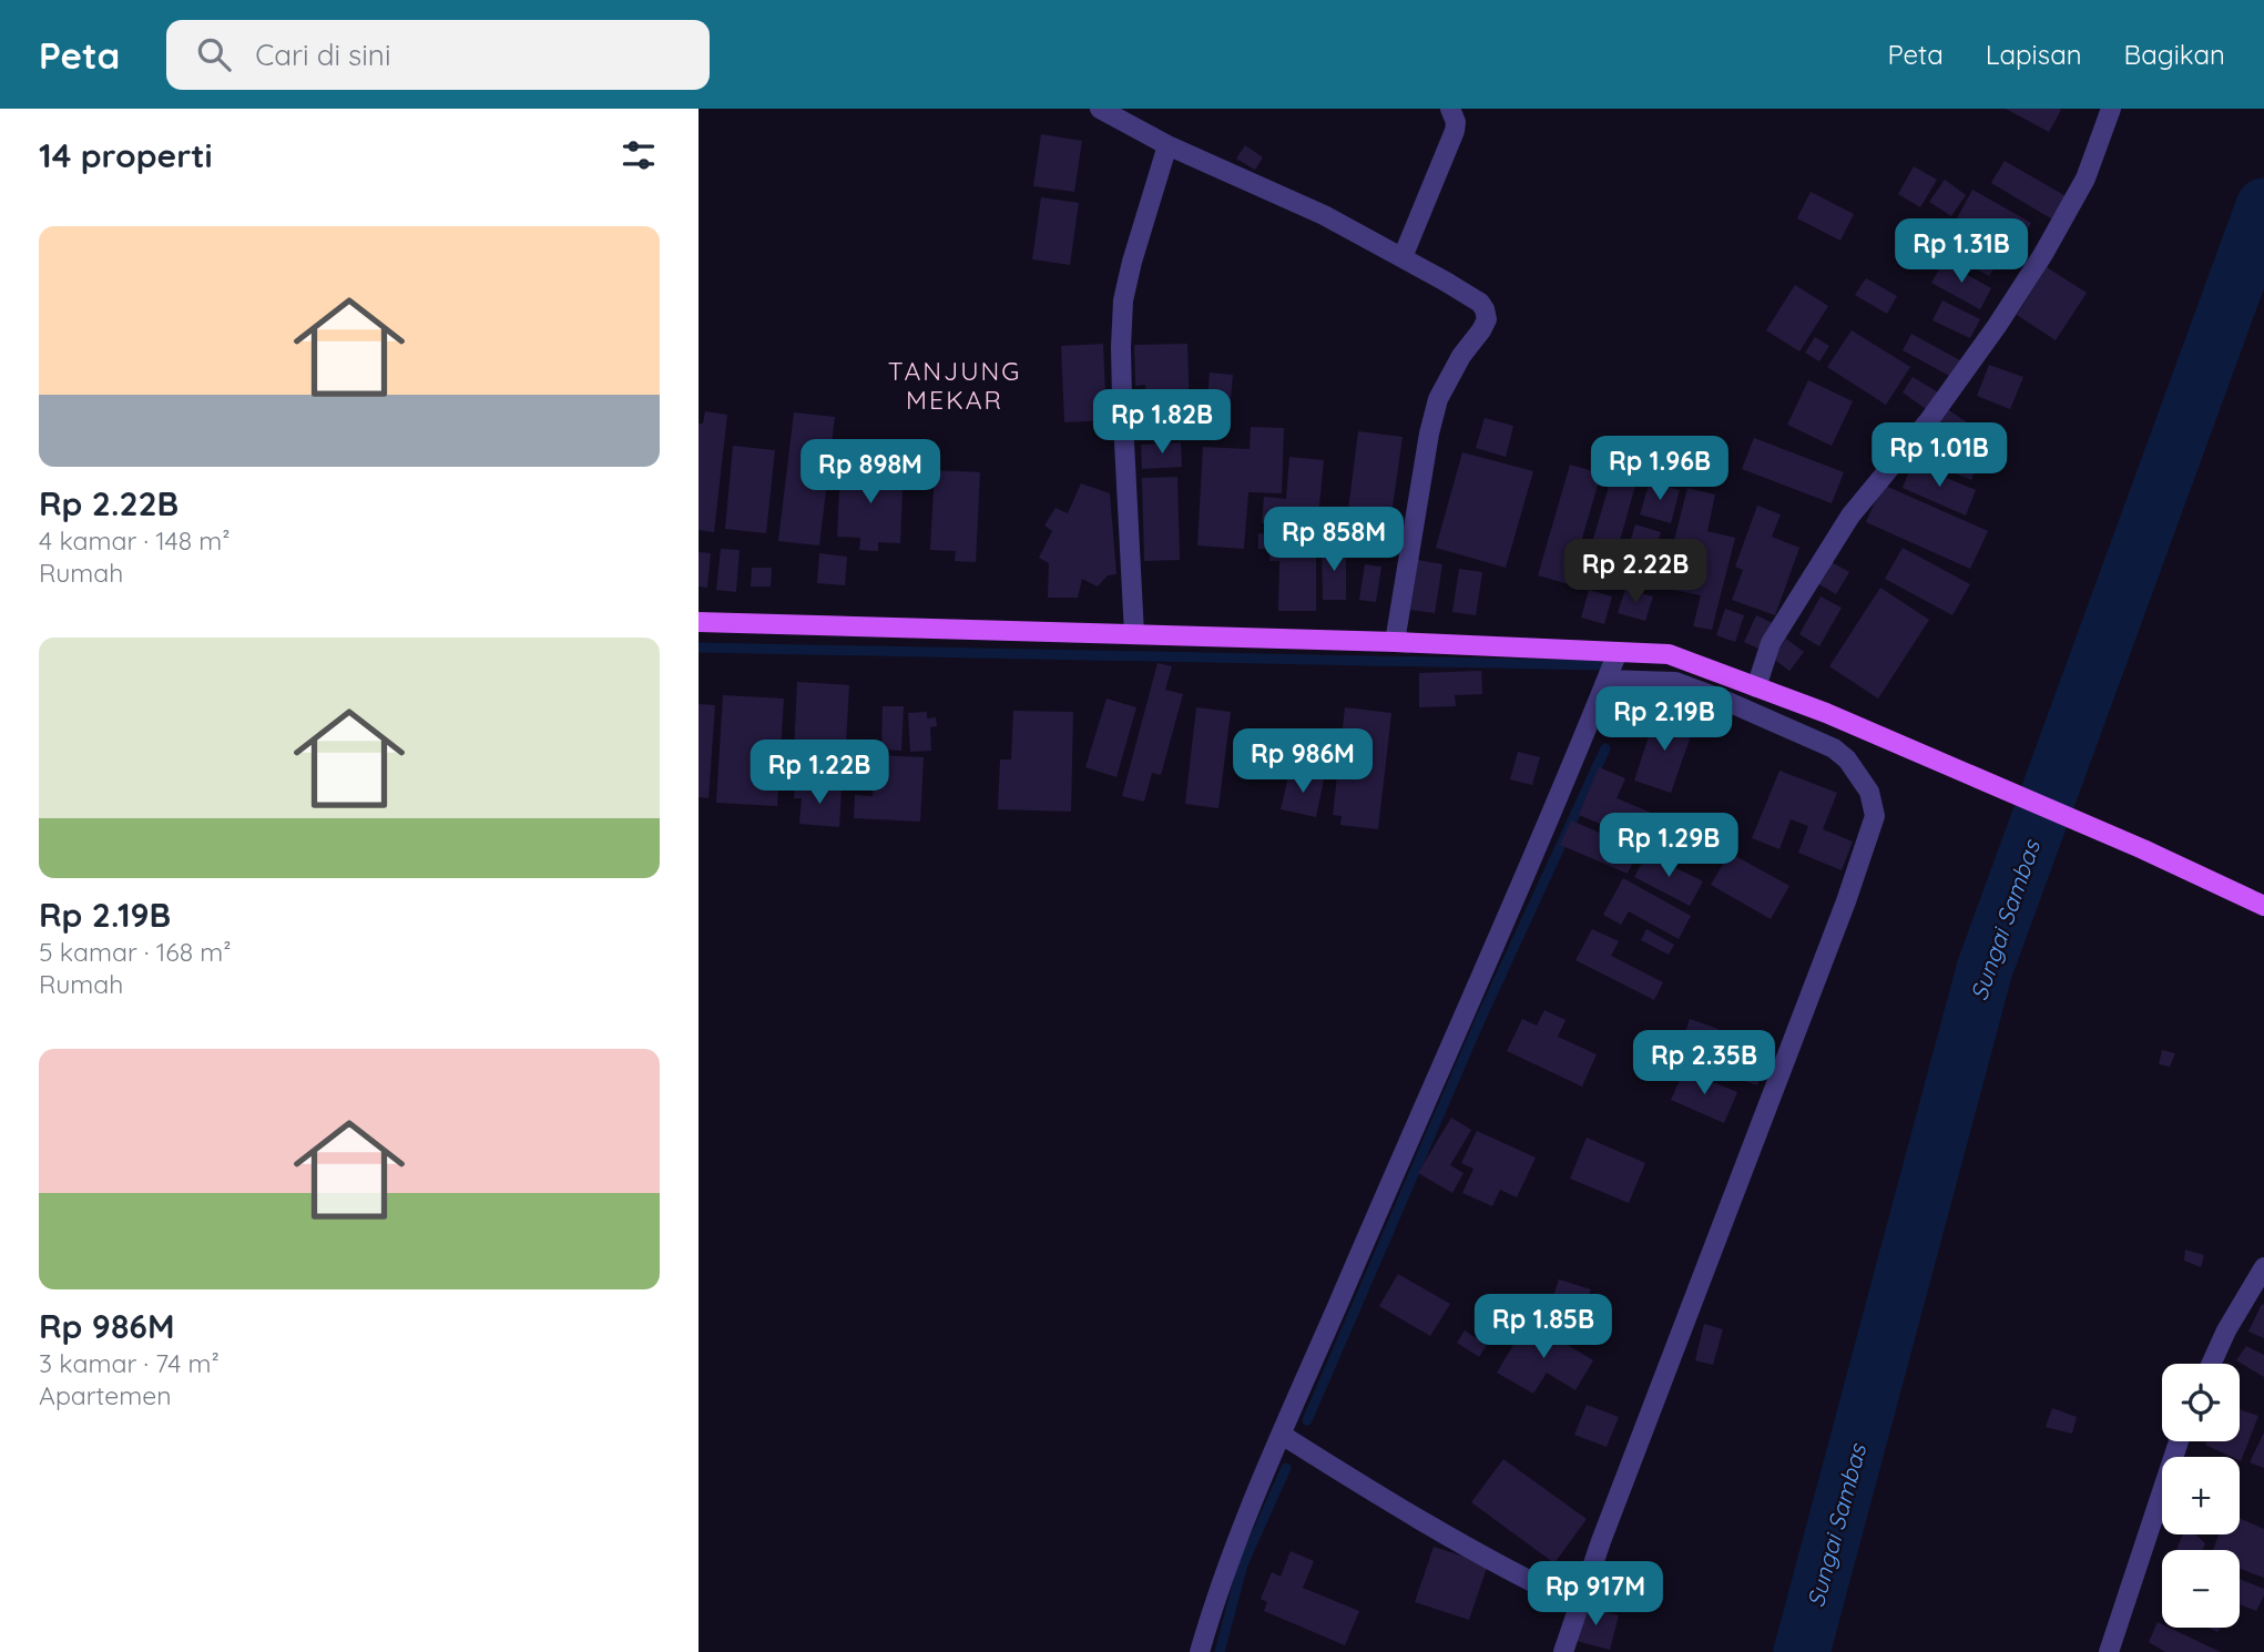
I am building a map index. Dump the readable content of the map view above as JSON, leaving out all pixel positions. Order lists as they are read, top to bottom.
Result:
{
  "districts": ["TANJUNG MEKAR"],
  "water": ["Sungai Sambas"],
  "page": {
    "header": "Peta",
    "search": "Cari di sini",
    "nav": ["Peta", "Lapisan", "Bagikan"],
    "heading": "14 properti",
    "list": [
      {
        "name": "Rp 2.22B",
        "note": "4 kamar · 148 m² · Rumah"
      },
      {
        "name": "Rp 2.19B",
        "note": "5 kamar · 168 m² · Rumah"
      },
      {
        "name": "Rp 986M",
        "note": "3 kamar · 74 m² · Apartemen"
      }
    ],
    "price": [
      "Rp 1.31B",
      "Rp 1.82B",
      "Rp 1.01B",
      "Rp 1.96B",
      "Rp 898M",
      "Rp 858M",
      "Rp 2.22B",
      "Rp 2.19B",
      "Rp 986M",
      "Rp 1.22B",
      "Rp 1.29B",
      "Rp 2.35B",
      "Rp 1.85B",
      "Rp 917M"
    ],
    "map_buttons": ["+", "−"]
  }
}
